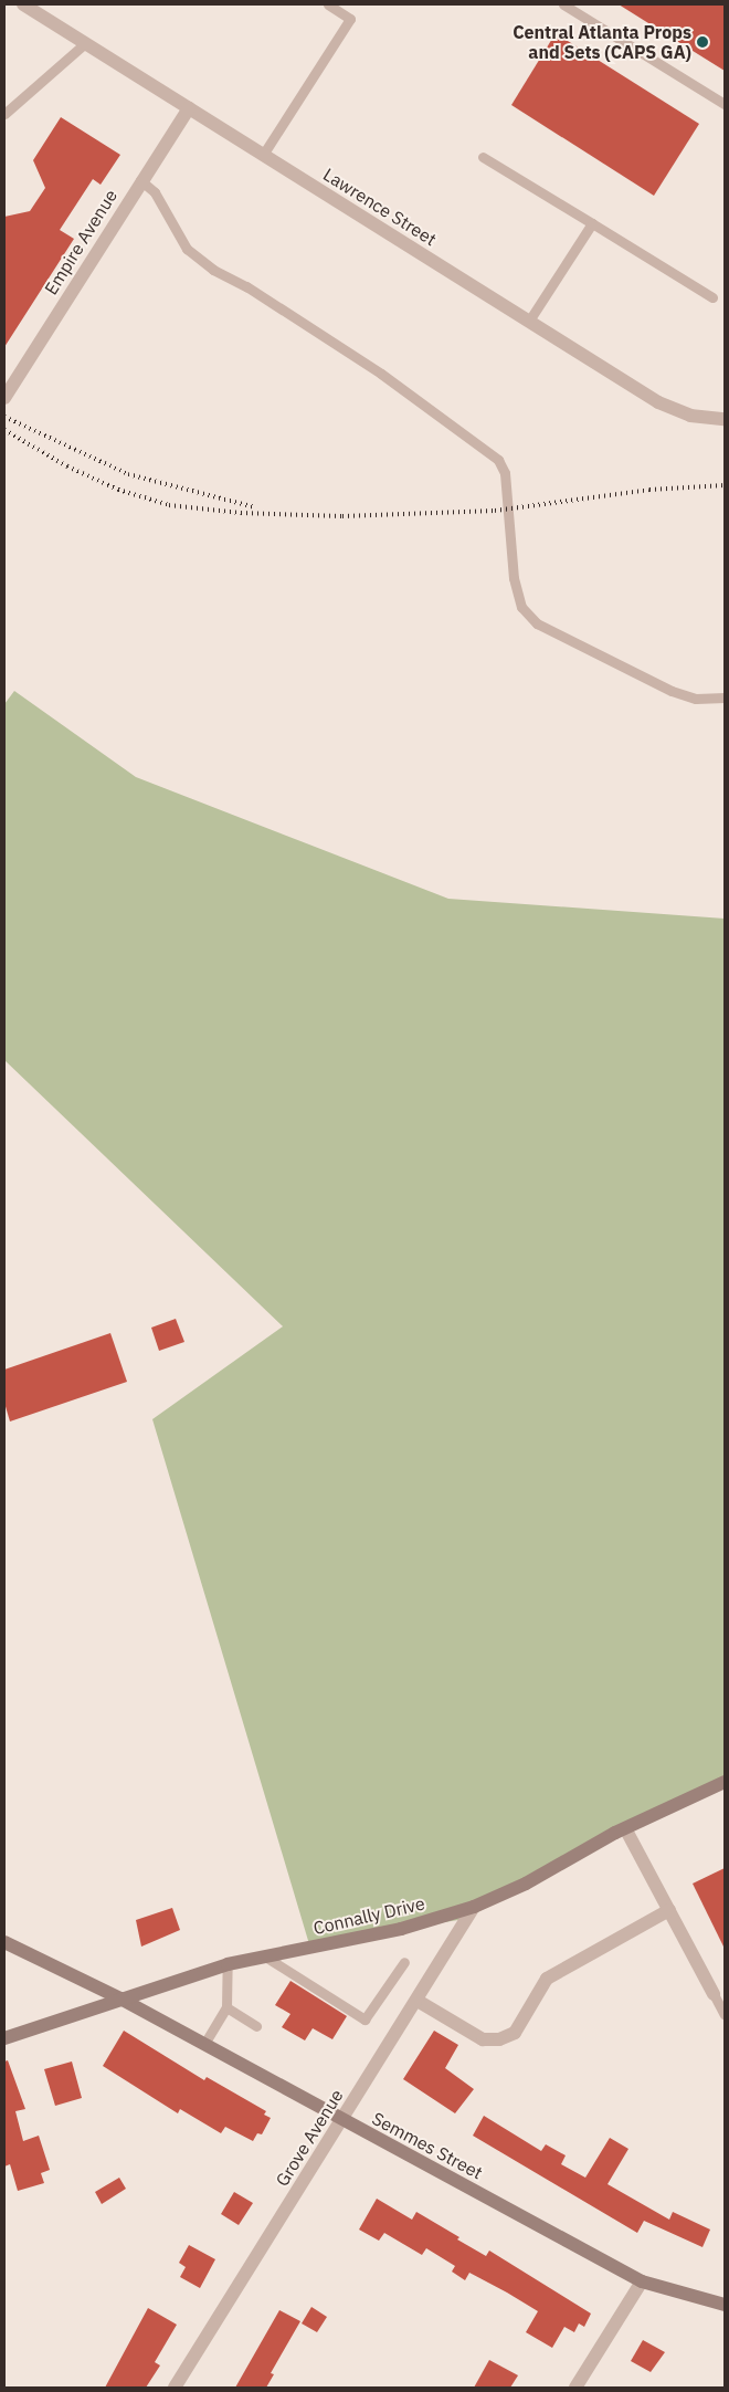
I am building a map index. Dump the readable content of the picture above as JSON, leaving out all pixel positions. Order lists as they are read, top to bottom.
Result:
{
  "streets": {
    "street": [
      "Lawrence Street",
      "Empire Avenue",
      "Connally Drive",
      "Grove Avenue",
      "Semmes Street"
    ]
  },
  "crossings": [
    ["Lawrence Street", "Empire Avenue"],
    ["Connally Drive", "Grove Avenue"],
    ["Connally Drive", "Semmes Street"],
    ["Grove Avenue", "Semmes Street"]
  ],
  "places": ["Central Atlanta Props and Sets (CAPS GA)"]
}
